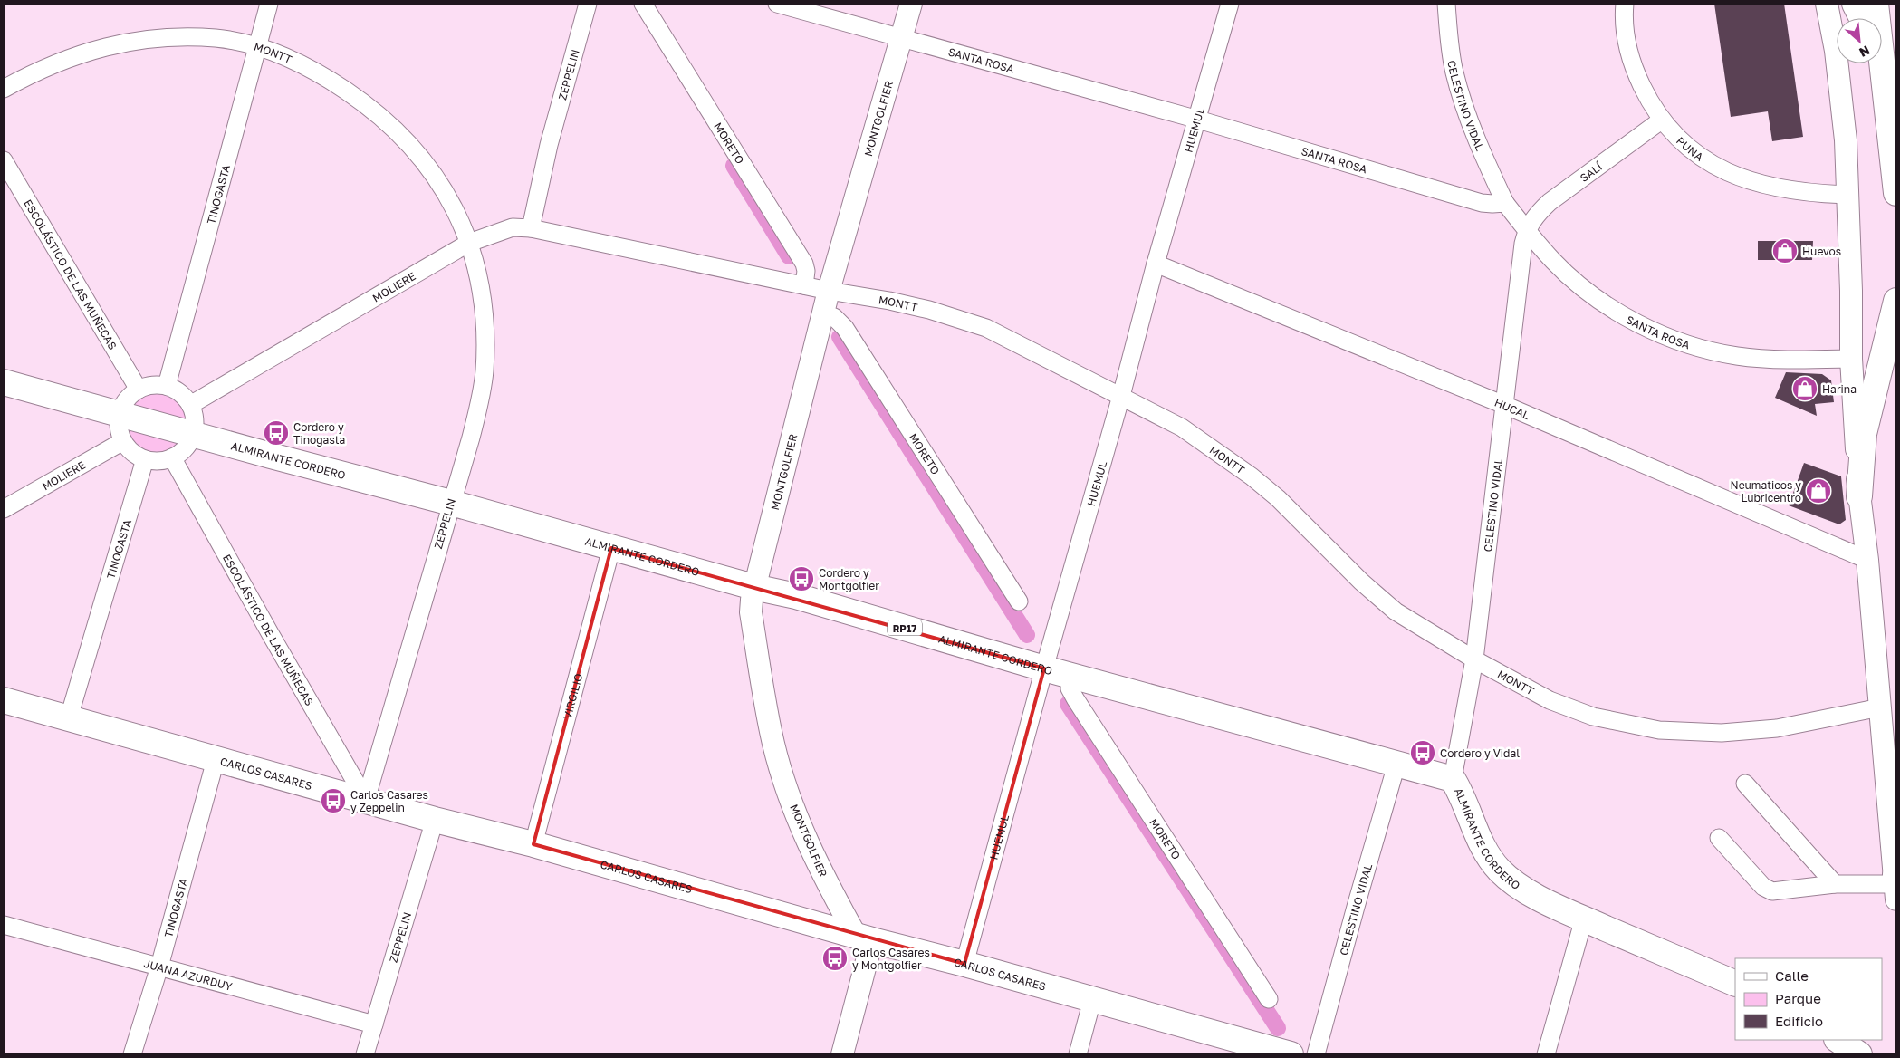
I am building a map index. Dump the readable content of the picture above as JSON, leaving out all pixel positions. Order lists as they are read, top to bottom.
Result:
{
  "streets": {
    "main road": ["ALMIRANTE CORDERO", "RP17", "CARLOS CASARES"],
    "street": [
      "MONTT",
      "SANTA ROSA",
      "ZEPPELIN",
      "CELESTINO VIDAL",
      "MONTGOLFIER",
      "HUEMUL",
      "MORETO",
      "PUNA",
      "SALÍ",
      "TINOGASTA",
      "ESCOLÁSTICO DE LAS MUÑECAS",
      "MOLIERE",
      "HUCAL",
      "VIRGILIO",
      "JUANA AZURDUY"
    ]
  },
  "crossings": [
    ["MONTT", "ZEPPELIN"],
    ["MONTT", "CELESTINO VIDAL"],
    ["MONTT", "MONTGOLFIER"],
    ["MONTT", "HUEMUL"],
    ["MONTT", "MORETO"],
    ["MONTT", "TINOGASTA"],
    ["MONTT", "MOLIERE"],
    ["SANTA ROSA", "CELESTINO VIDAL"],
    ["SANTA ROSA", "MONTGOLFIER"],
    ["SANTA ROSA", "HUEMUL"],
    ["SANTA ROSA", "SALÍ"],
    ["ZEPPELIN", "ESCOLÁSTICO DE LAS MUÑECAS"],
    ["ZEPPELIN", "MOLIERE"],
    ["ZEPPELIN", "ALMIRANTE CORDERO"],
    ["ZEPPELIN", "CARLOS CASARES"],
    ["ZEPPELIN", "JUANA AZURDUY"],
    ["CELESTINO VIDAL", "SALÍ"],
    ["CELESTINO VIDAL", "HUCAL"],
    ["CELESTINO VIDAL", "ALMIRANTE CORDERO"],
    ["MONTGOLFIER", "MORETO"],
    ["MONTGOLFIER", "ALMIRANTE CORDERO"],
    ["MONTGOLFIER", "CARLOS CASARES"],
    ["HUEMUL", "HUCAL"],
    ["HUEMUL", "ALMIRANTE CORDERO"],
    ["HUEMUL", "CARLOS CASARES"],
    ["MORETO", "ALMIRANTE CORDERO"],
    ["PUNA", "SALÍ"],
    ["TINOGASTA", "CARLOS CASARES"],
    ["TINOGASTA", "JUANA AZURDUY"],
    ["ESCOLÁSTICO DE LAS MUÑECAS", "CARLOS CASARES"],
    ["ALMIRANTE CORDERO", "VIRGILIO"],
    ["VIRGILIO", "CARLOS CASARES"]
  ],
  "places": {
    "shop": ["Huevos", "Harina", "Neumaticos y Lubricentro"],
    "bus stop": [
      "Cordero y Tinogasta",
      "Cordero y Montgolfier",
      "Cordero y Vidal",
      "Carlos Casares y Zeppelin",
      "Carlos Casares y Montgolfier"
    ]
  },
  "legend": ["Calle", "Parque", "Edificio"],
  "north": "bottom right"
}
